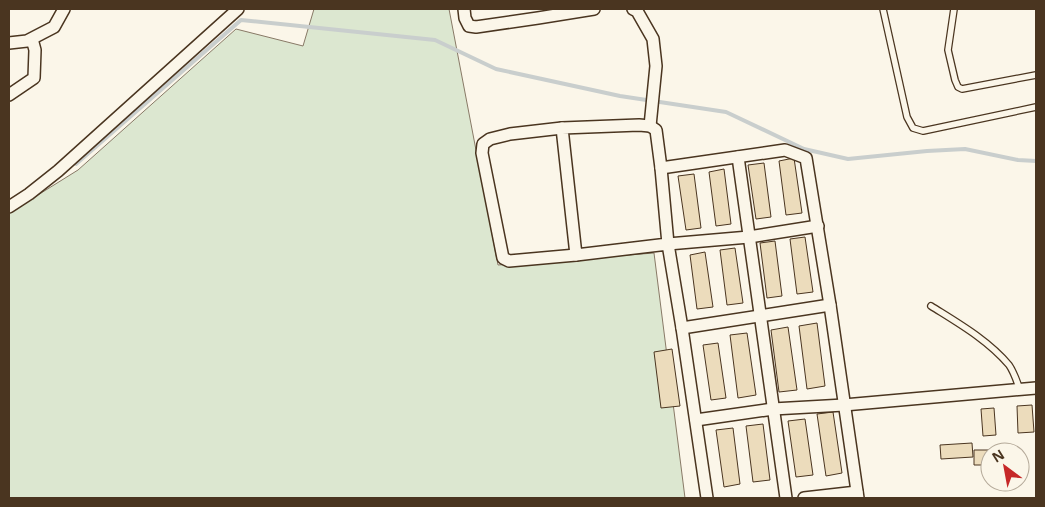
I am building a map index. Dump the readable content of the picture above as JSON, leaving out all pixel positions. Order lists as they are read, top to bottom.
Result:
{
  "north": "top left"
}
